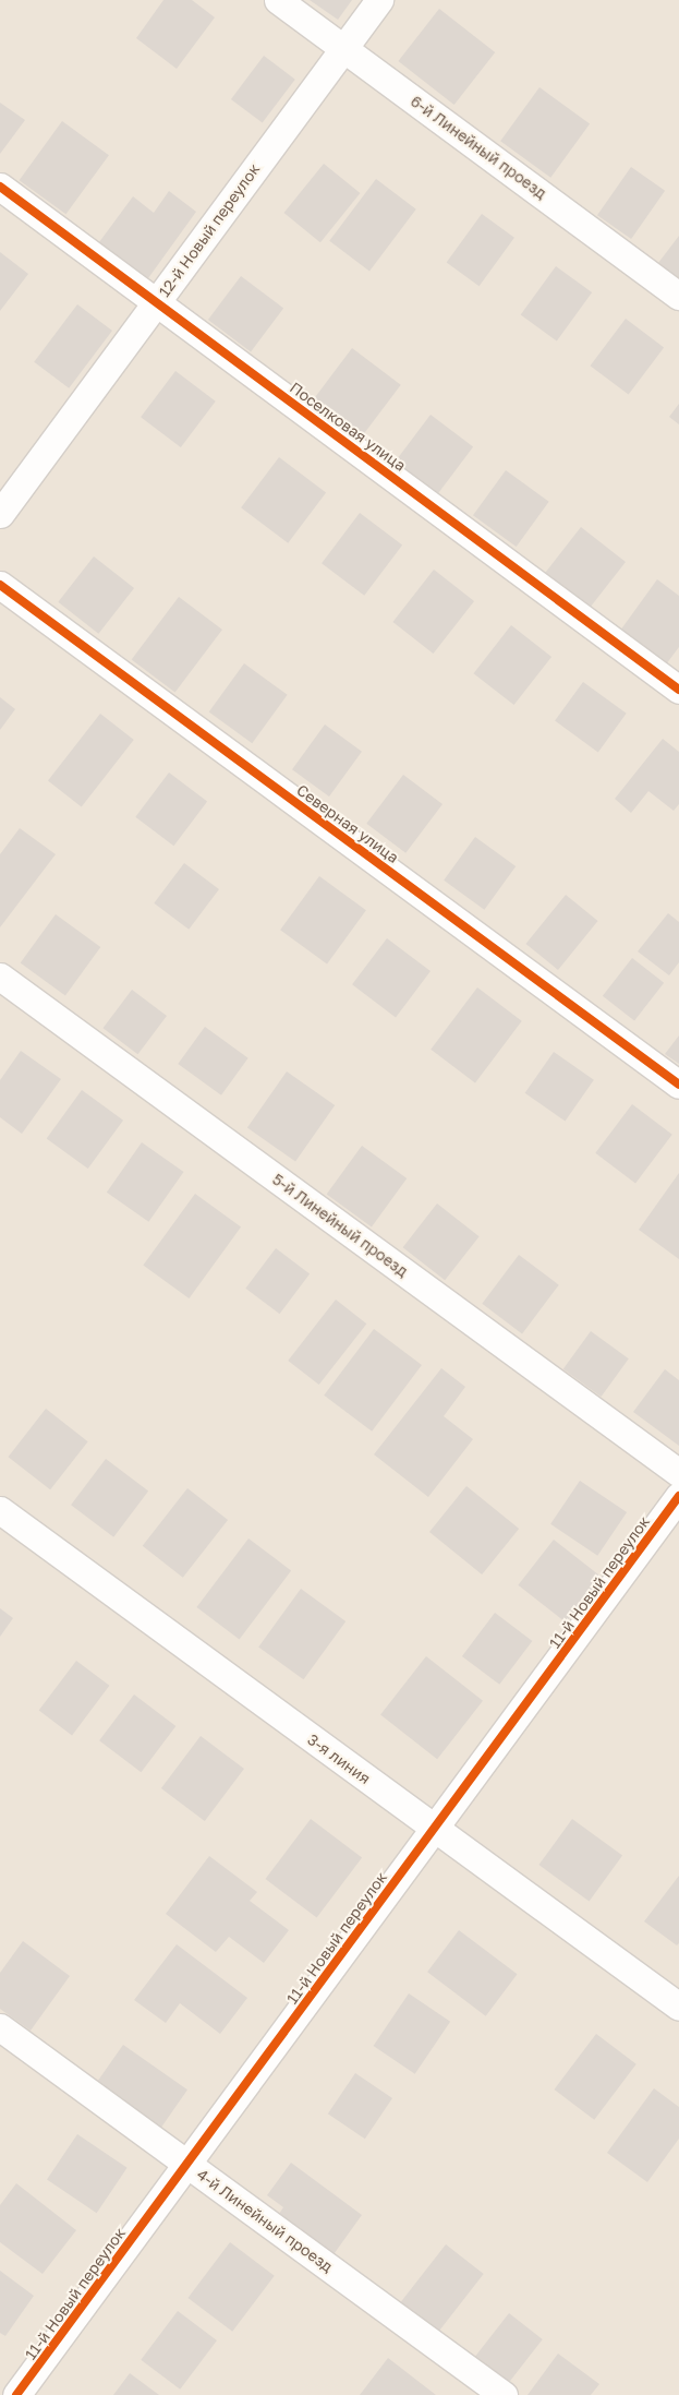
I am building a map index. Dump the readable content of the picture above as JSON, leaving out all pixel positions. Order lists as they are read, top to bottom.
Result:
{
  "streets": {
    "street": [
      "6-й Линейный проезд",
      "12-й Новый переулок",
      "Поселковая улица",
      "Северная улица",
      "5-й Линейный проезд",
      "11-й Новый переулок",
      "3-я линия",
      "4-й Линейный проезд"
    ]
  },
  "crossings": [
    ["6-й Линейный проезд", "12-й Новый переулок"],
    ["12-й Новый переулок", "Поселковая улица"],
    ["11-й Новый переулок", "3-я линия"],
    ["11-й Новый переулок", "4-й Линейный проезд"]
  ]
}
